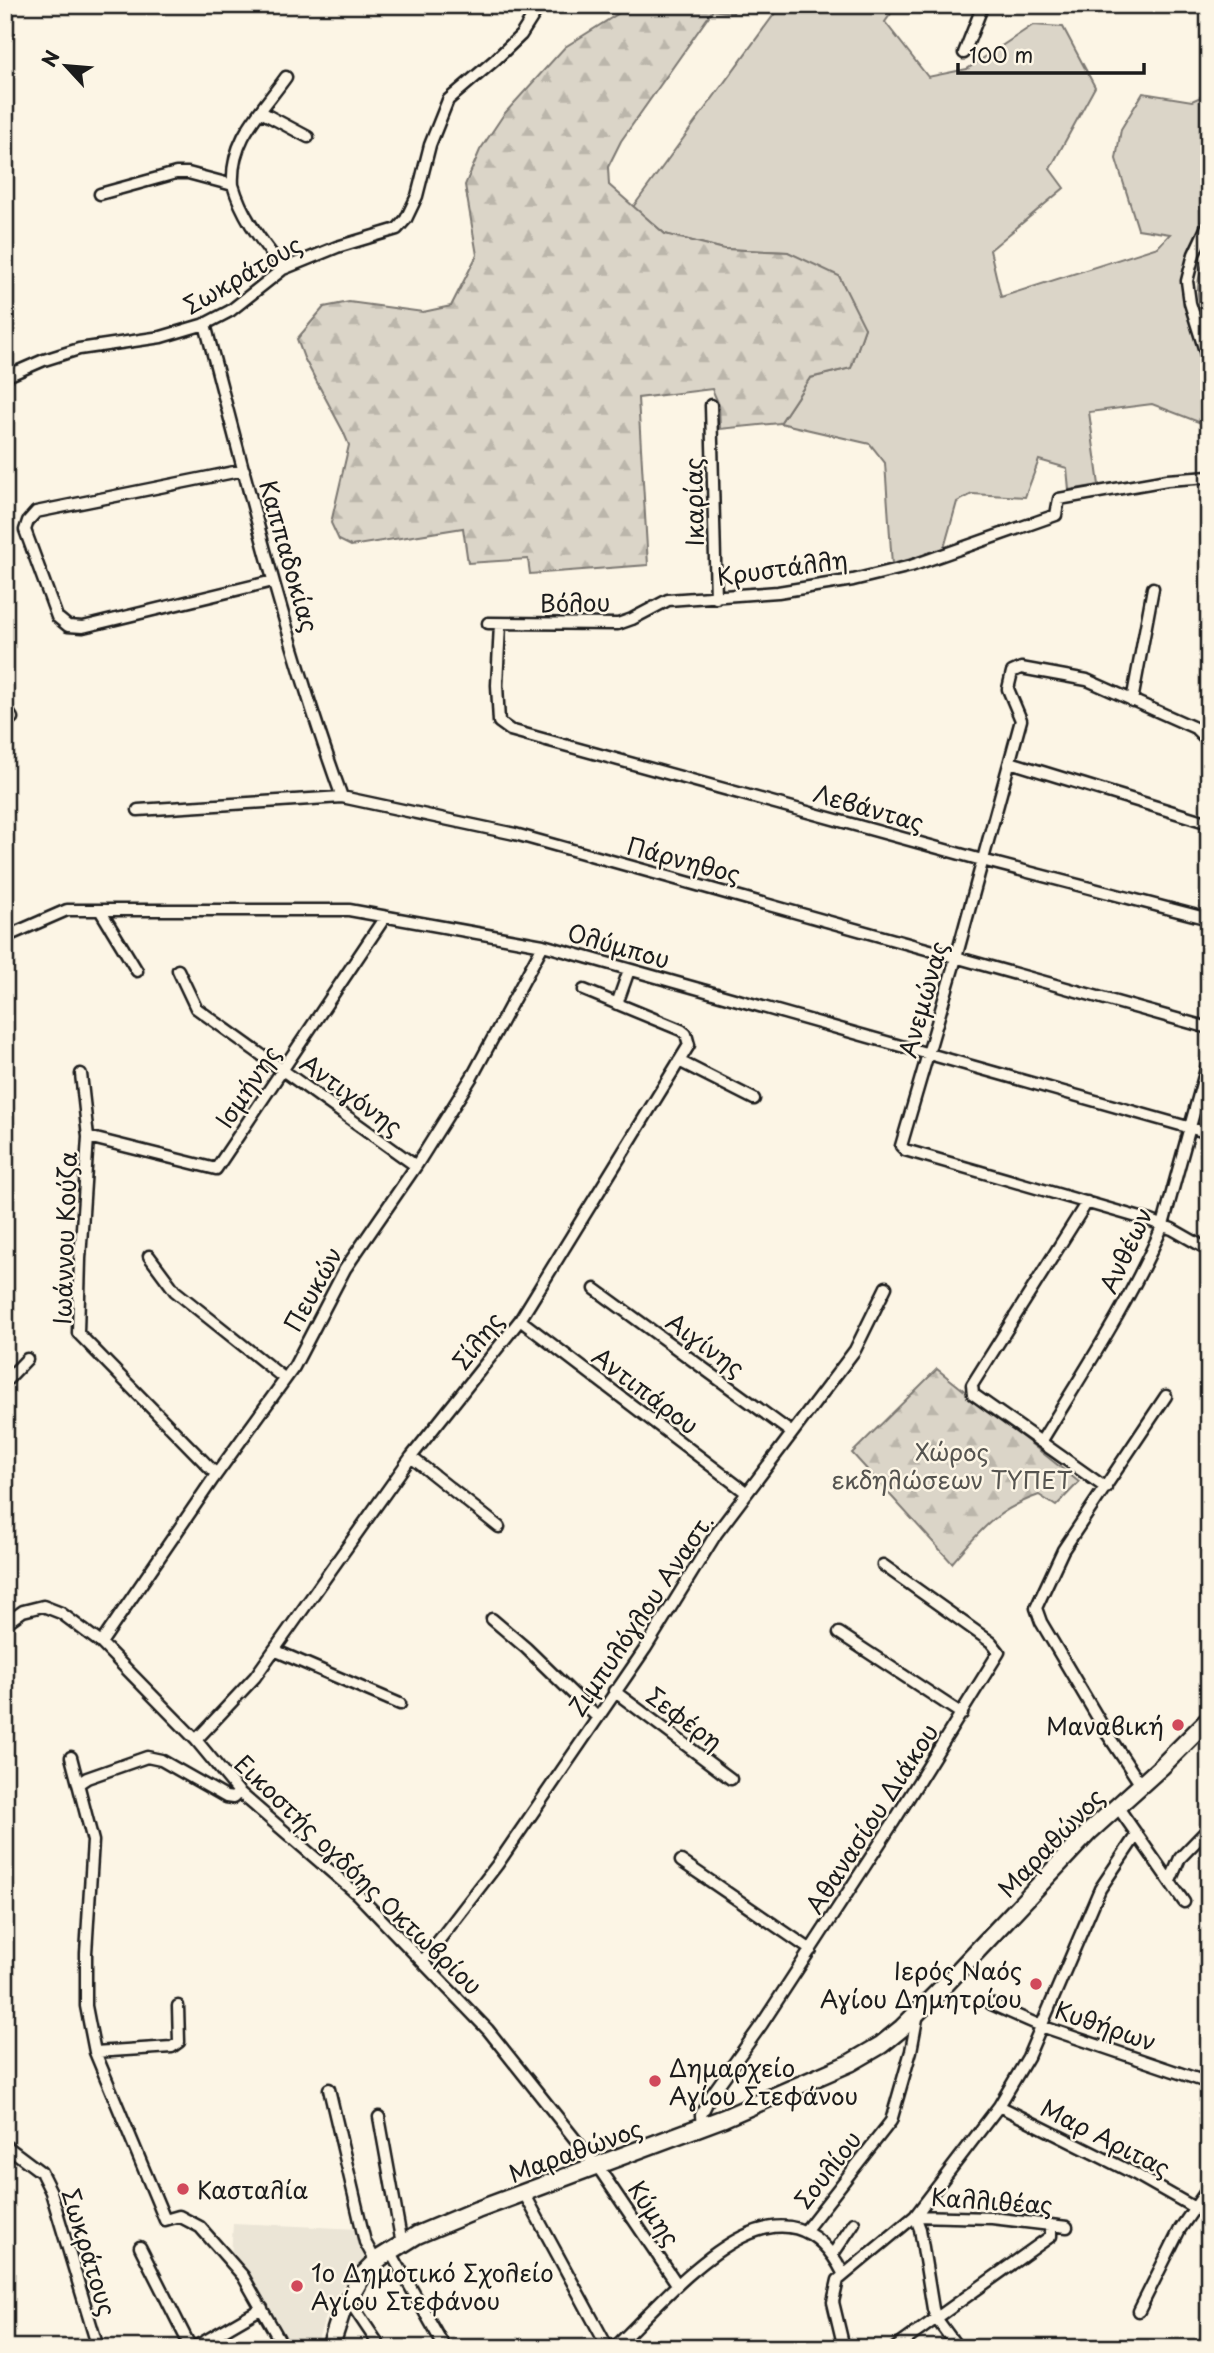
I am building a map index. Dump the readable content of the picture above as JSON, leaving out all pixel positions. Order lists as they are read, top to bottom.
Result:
{
  "streets": {
    "main road": ["Μαραθώνος"],
    "street": [
      "Σωκράτους",
      "Ικαρίας",
      "Καππαδοκίας",
      "Κρυστάλλη",
      "Βόλου",
      "Λεβάντας",
      "Πάρνηθος",
      "Ολύμπου",
      "Ανεμώνας",
      "Ισμήνης",
      "Αντιγόνης",
      "Ιωάννου Κούζα",
      "Ανθέων",
      "Πευκών",
      "Σίλης",
      "Αιγίνης",
      "Αντιπάρου",
      "Ζιμπυλόγλου Αναστ.",
      "Σεφέρη",
      "Αθανασίου Διάκου",
      "Εικοστής ογδόης Οκτωβρίου",
      "Κυθήρων",
      "Μαρ Αριτας",
      "Σουλίου",
      "Καλλιθέας",
      "Κύμης"
    ]
  },
  "crossings": [
    ["Σωκράτους", "Καππαδοκίας"],
    ["Ικαρίας", "Κρυστάλλη"],
    ["Καππαδοκίας", "Πάρνηθος"],
    ["Κρυστάλλη", "Βόλου"],
    ["Βόλου", "Λεβάντας"],
    ["Λεβάντας", "Ανεμώνας"],
    ["Πάρνηθος", "Ανεμώνας"],
    ["Ολύμπου", "Ανεμώνας"],
    ["Ολύμπου", "Ισμήνης"],
    ["Ολύμπου", "Ανθέων"],
    ["Ολύμπου", "Πευκών"],
    ["Ανεμώνας", "Ανθέων"],
    ["Ισμήνης", "Αντιγόνης"],
    ["Ισμήνης", "Ιωάννου Κούζα"],
    ["Αντιγόνης", "Πευκών"],
    ["Ιωάννου Κούζα", "Πευκών"],
    ["Πευκών", "Εικοστής ογδόης Οκτωβρίου"],
    ["Σίλης", "Αντιπάρου"],
    ["Σίλης", "Εικοστής ογδόης Οκτωβρίου"],
    ["Αιγίνης", "Ζιμπυλόγλου Αναστ."],
    ["Αντιπάρου", "Ζιμπυλόγλου Αναστ."],
    ["Ζιμπυλόγλου Αναστ.", "Σεφέρη"],
    ["Ζιμπυλόγλου Αναστ.", "Εικοστής ογδόης Οκτωβρίου"],
    ["Αθανασίου Διάκου", "Μαραθώνος"],
    ["Μαραθώνος", "Εικοστής ογδόης Οκτωβρίου"],
    ["Μαραθώνος", "Σουλίου"],
    ["Μαραθώνος", "Κύμης"],
    ["Εικοστής ογδόης Οκτωβρίου", "Κύμης"]
  ],
  "parks": ["Χώρος εκδηλώσεων ΤΥΠΕΤ"],
  "places": [
    "Μαναβική",
    "Ιερός Ναός Αγίου Δημητρίου",
    "Δημαρχείο Αγίου Στεφάνου",
    "Κασταλία",
    "1ο Δημοτικό Σχολείο Αγίου Στεφάνου"
  ],
  "scale_bar": "100 m",
  "north": "top left"
}
